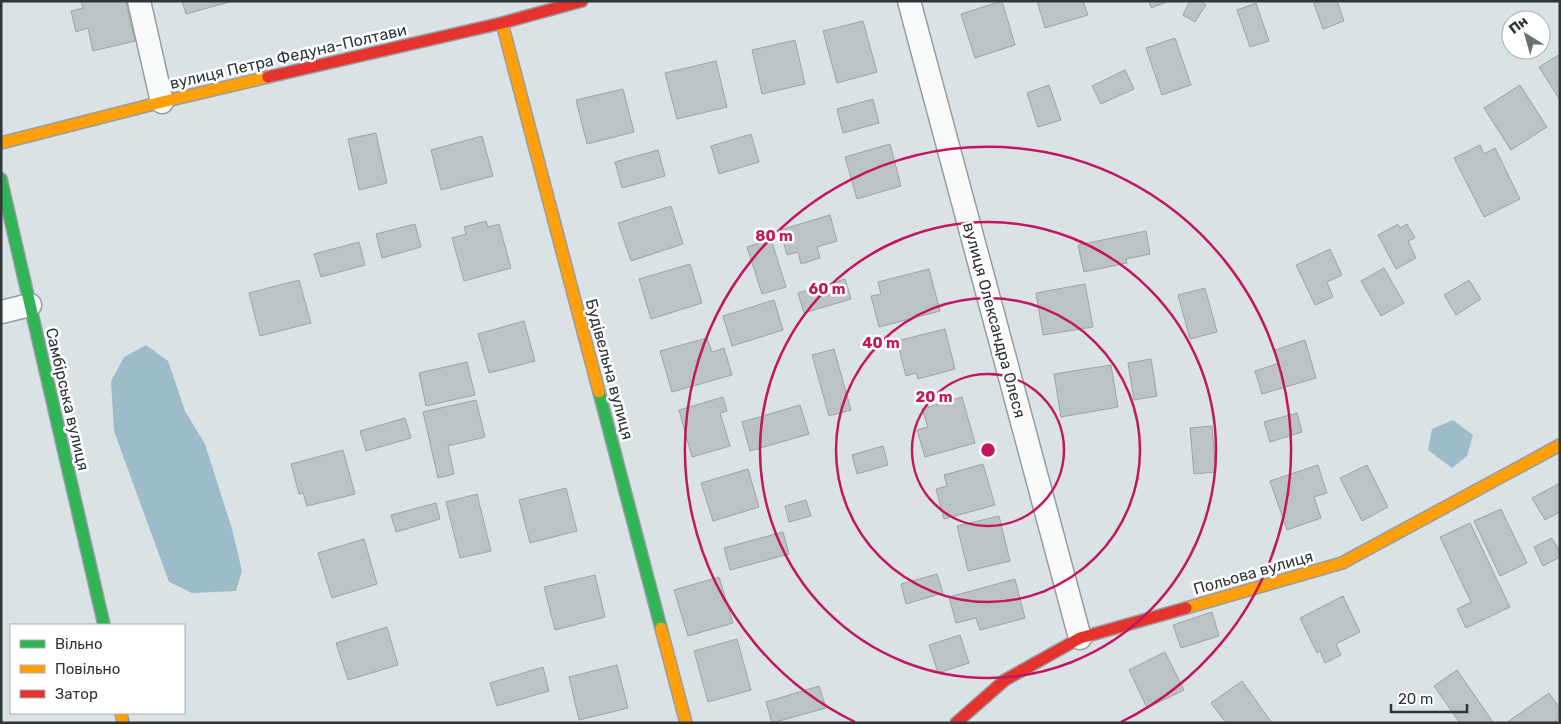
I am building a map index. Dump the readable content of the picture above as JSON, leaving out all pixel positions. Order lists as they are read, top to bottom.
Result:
{
  "streets": {
    "street": [
      "вулиця Петра Федуна-Полтави",
      "вулиця Олександра Олеся",
      "Будівельна вулиця",
      "Самбірська вулиця",
      "Польова вулиця"
    ]
  },
  "crossings": [
    ["вулиця Петра Федуна-Полтави", "Будівельна вулиця"],
    ["вулиця Олександра Олеся", "Польова вулиця"]
  ],
  "legend": ["Вільно", "Повільно", "Затор"],
  "scale_bar": "20 m",
  "north": "top left",
  "rings": [
    "80 m",
    "60 m",
    "40 m",
    "20 m"
  ]
}
